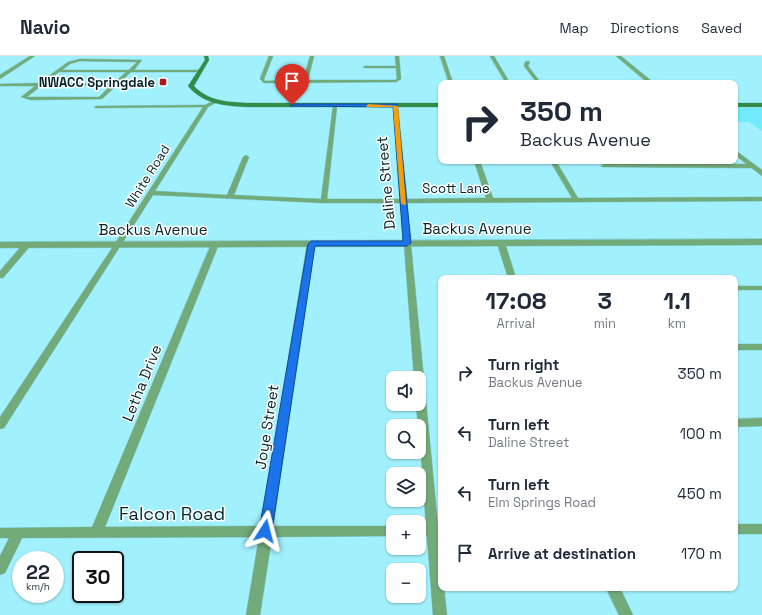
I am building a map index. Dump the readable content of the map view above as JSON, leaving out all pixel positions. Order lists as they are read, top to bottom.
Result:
{
  "streets": {
    "street": [
      "White Road",
      "Daline Street",
      "Scott Lane",
      "Backus Avenue",
      "Letha Drive",
      "Joye Street",
      "Falcon Road"
    ]
  },
  "crossings": [
    ["White Road", "Scott Lane"],
    ["White Road", "Backus Avenue"],
    ["Daline Street", "Scott Lane"],
    ["Daline Street", "Backus Avenue"],
    ["Backus Avenue", "Letha Drive"],
    ["Backus Avenue", "Joye Street"],
    ["Letha Drive", "Falcon Road"],
    ["Joye Street", "Falcon Road"]
  ],
  "places": {
    "transit": ["NWACC Springdale"]
  },
  "page": {
    "header": "Navio",
    "nav": ["Map", "Directions", "Saved"],
    "turn": ["350 m", "Backus Avenue"],
    "eta": [
      "17:08",
      "Arrival",
      "3",
      "min",
      "1.1",
      "km"
    ],
    "list": [
      {
        "name": "Turn right",
        "note": "Backus Avenue",
        "value": "350 m"
      },
      {
        "name": "Turn left",
        "note": "Daline Street",
        "value": "100 m"
      },
      {
        "name": "Turn left",
        "note": "Elm Springs Road",
        "value": "450 m"
      },
      {
        "name": "Arrive at destination",
        "value": "170 m"
      }
    ],
    "map_buttons": ["+", "−"],
    "speed": "22 km/h",
    "limit": "30"
  }
}
